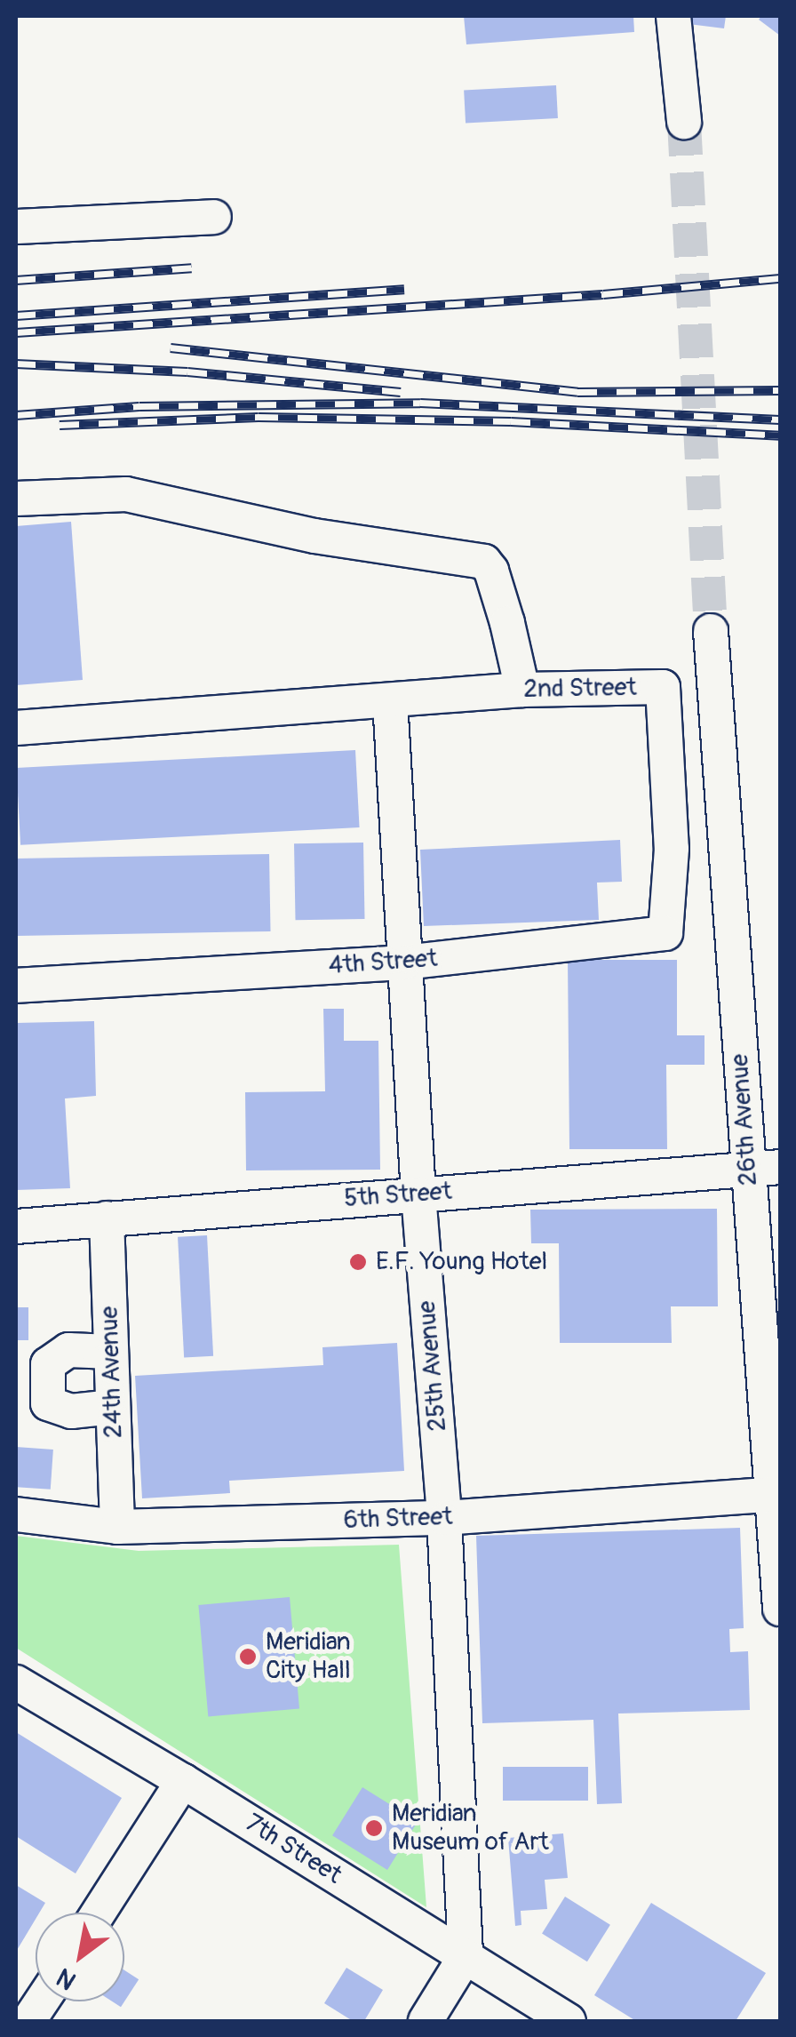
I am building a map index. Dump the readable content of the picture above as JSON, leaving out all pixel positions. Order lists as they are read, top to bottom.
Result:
{
  "streets": {
    "street": [
      "2nd Street",
      "4th Street",
      "26th Avenue",
      "5th Street",
      "25th Avenue",
      "24th Avenue",
      "6th Street",
      "7th Street"
    ]
  },
  "crossings": [
    ["2nd Street", "4th Street"],
    ["2nd Street", "25th Avenue"],
    ["4th Street", "25th Avenue"],
    ["26th Avenue", "5th Street"],
    ["26th Avenue", "6th Street"],
    ["5th Street", "25th Avenue"],
    ["5th Street", "24th Avenue"],
    ["25th Avenue", "6th Street"],
    ["25th Avenue", "7th Street"],
    ["24th Avenue", "6th Street"]
  ],
  "places": ["E.F. Young Hotel", "Meridian City Hall", "Meridian Museum of Art"],
  "north": "bottom left"
}
